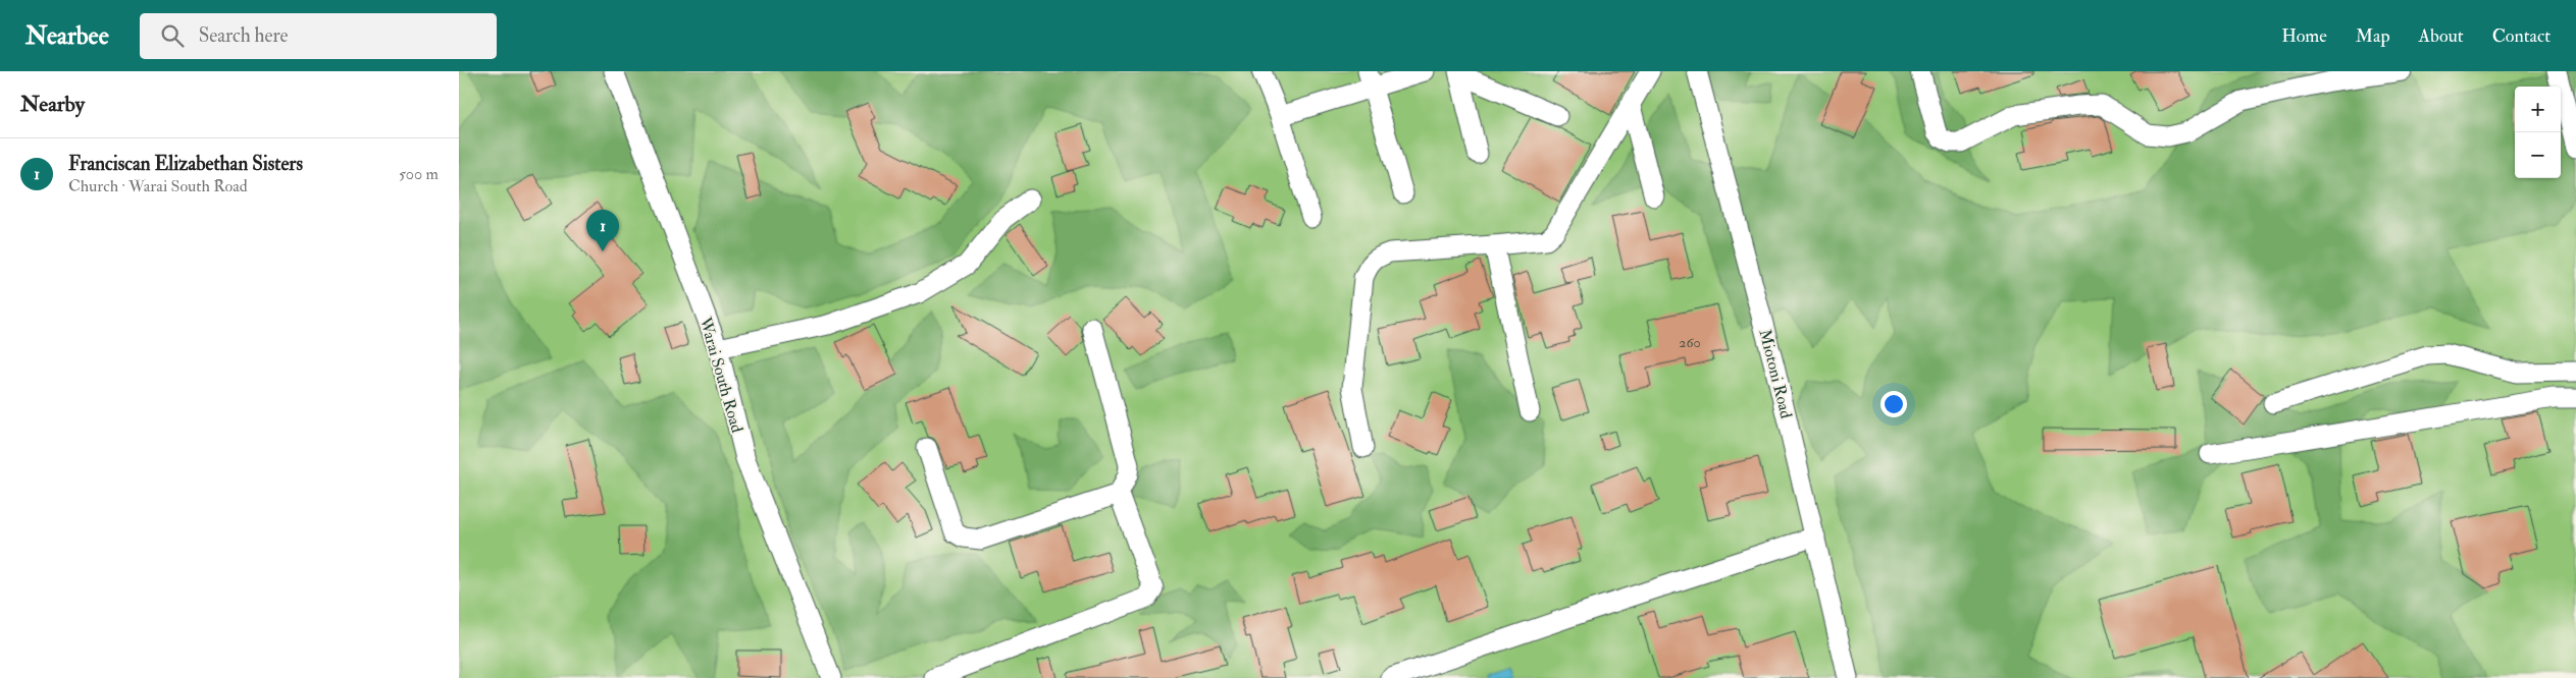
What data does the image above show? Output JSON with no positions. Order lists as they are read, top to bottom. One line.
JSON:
{"streets":{"street":["Miotoni Road","Warai South Road"]},"house_numbers":["260"],"page":{"header":"Nearbee","search":"Search here","nav":["Home","Map","About","Contact"],"heading":"Nearby","map_buttons":["+","−"],"list":[{"mark":"1","name":"Franciscan Elizabethan Sisters","note":"Church · Warai South Road","value":"500 m"}],"pins":"1"}}
